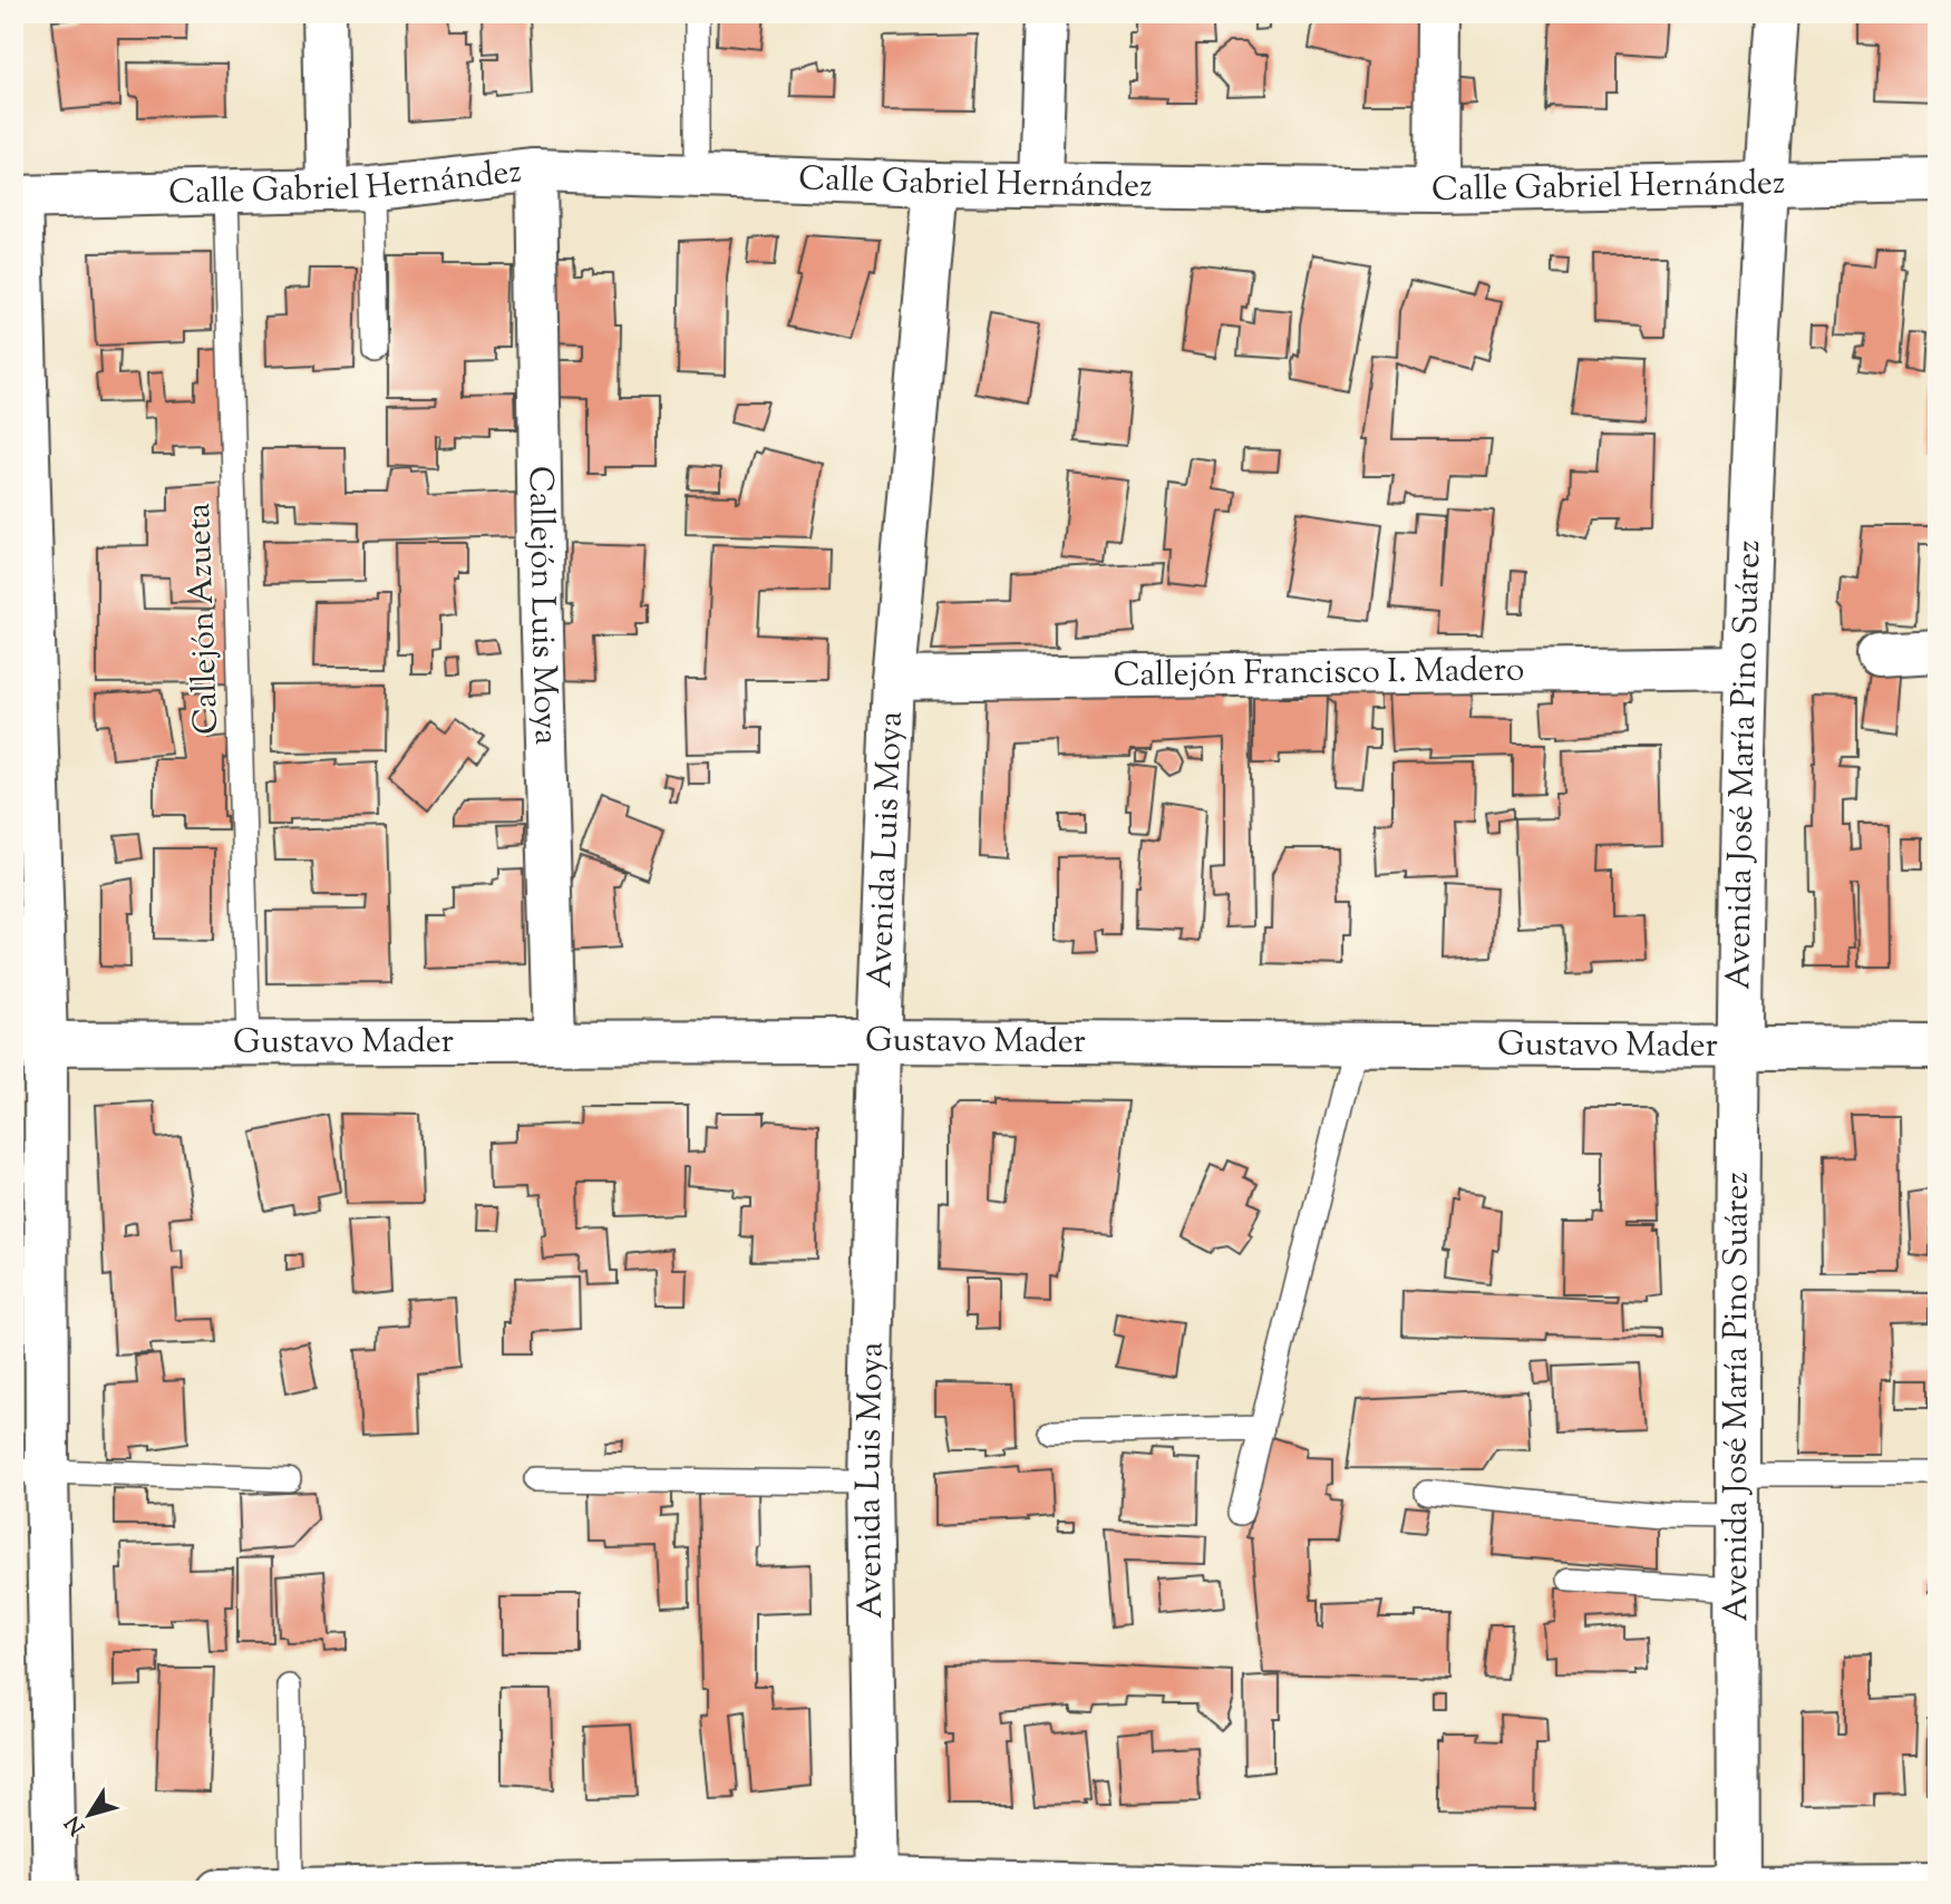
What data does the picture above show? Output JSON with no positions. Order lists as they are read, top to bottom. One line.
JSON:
{"streets":{"street":["Calle Gabriel Hernández","Callejón Luis Moya","Callejón Francisco I. Madero","Avenida José María Pino Suárez","Avenida Luis Moya","Gustavo Mader"],"lane":["Callejón Azueta"]},"crossings":[["Calle Gabriel Hernández","Callejón Luis Moya"],["Calle Gabriel Hernández","Callejón Azueta"],["Calle Gabriel Hernández","Avenida José María Pino Suárez"],["Calle Gabriel Hernández","Avenida Luis Moya"],["Callejón Luis Moya","Gustavo Mader"],["Callejón Azueta","Gustavo Mader"],["Callejón Francisco I. Madero","Avenida José María Pino Suárez"],["Callejón Francisco I. Madero","Avenida Luis Moya"],["Avenida José María Pino Suárez","Gustavo Mader"],["Avenida Luis Moya","Gustavo Mader"]],"north":"bottom left"}
